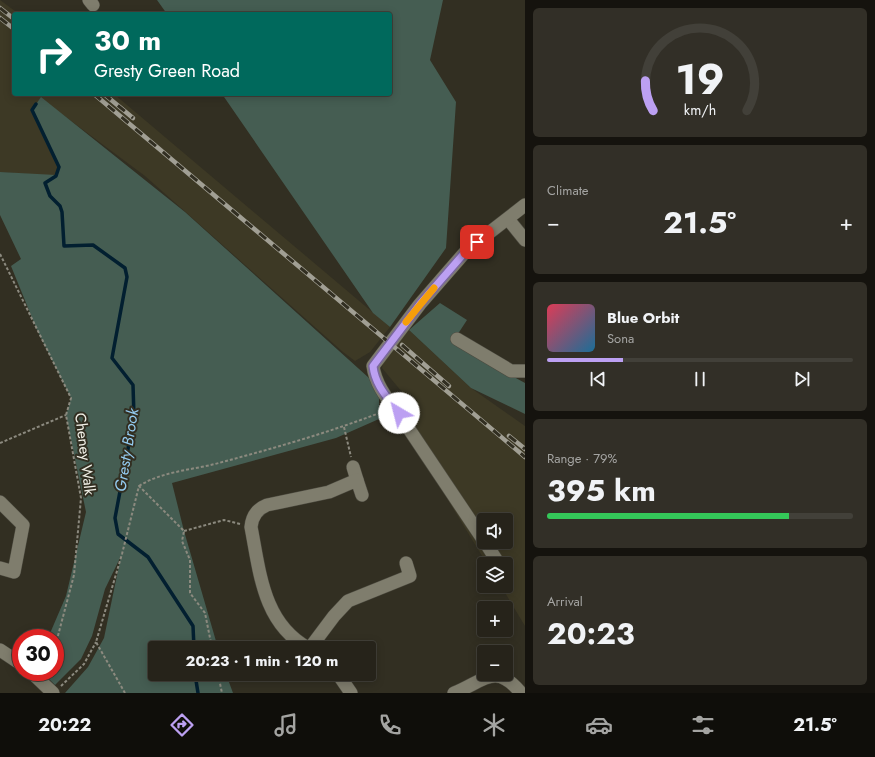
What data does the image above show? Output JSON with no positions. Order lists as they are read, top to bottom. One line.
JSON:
{"streets":{"path":["Cheney Walk"]},"water":["Gresty Brook"],"page":{"turn":["30 m","Gresty Green Road"],"tile":["Climate",["Range · 79%","395 km"],["Arrival","20:23"]],"heat":["−","21.5°","+"],"song":["Blue Orbit","Sona"],"map_buttons":["+","−"],"limit":"30","trip":"20:23 · 1 min · 120 m","tabs":["20:22","21.5°"],"gauge":["19","km/h"]}}
